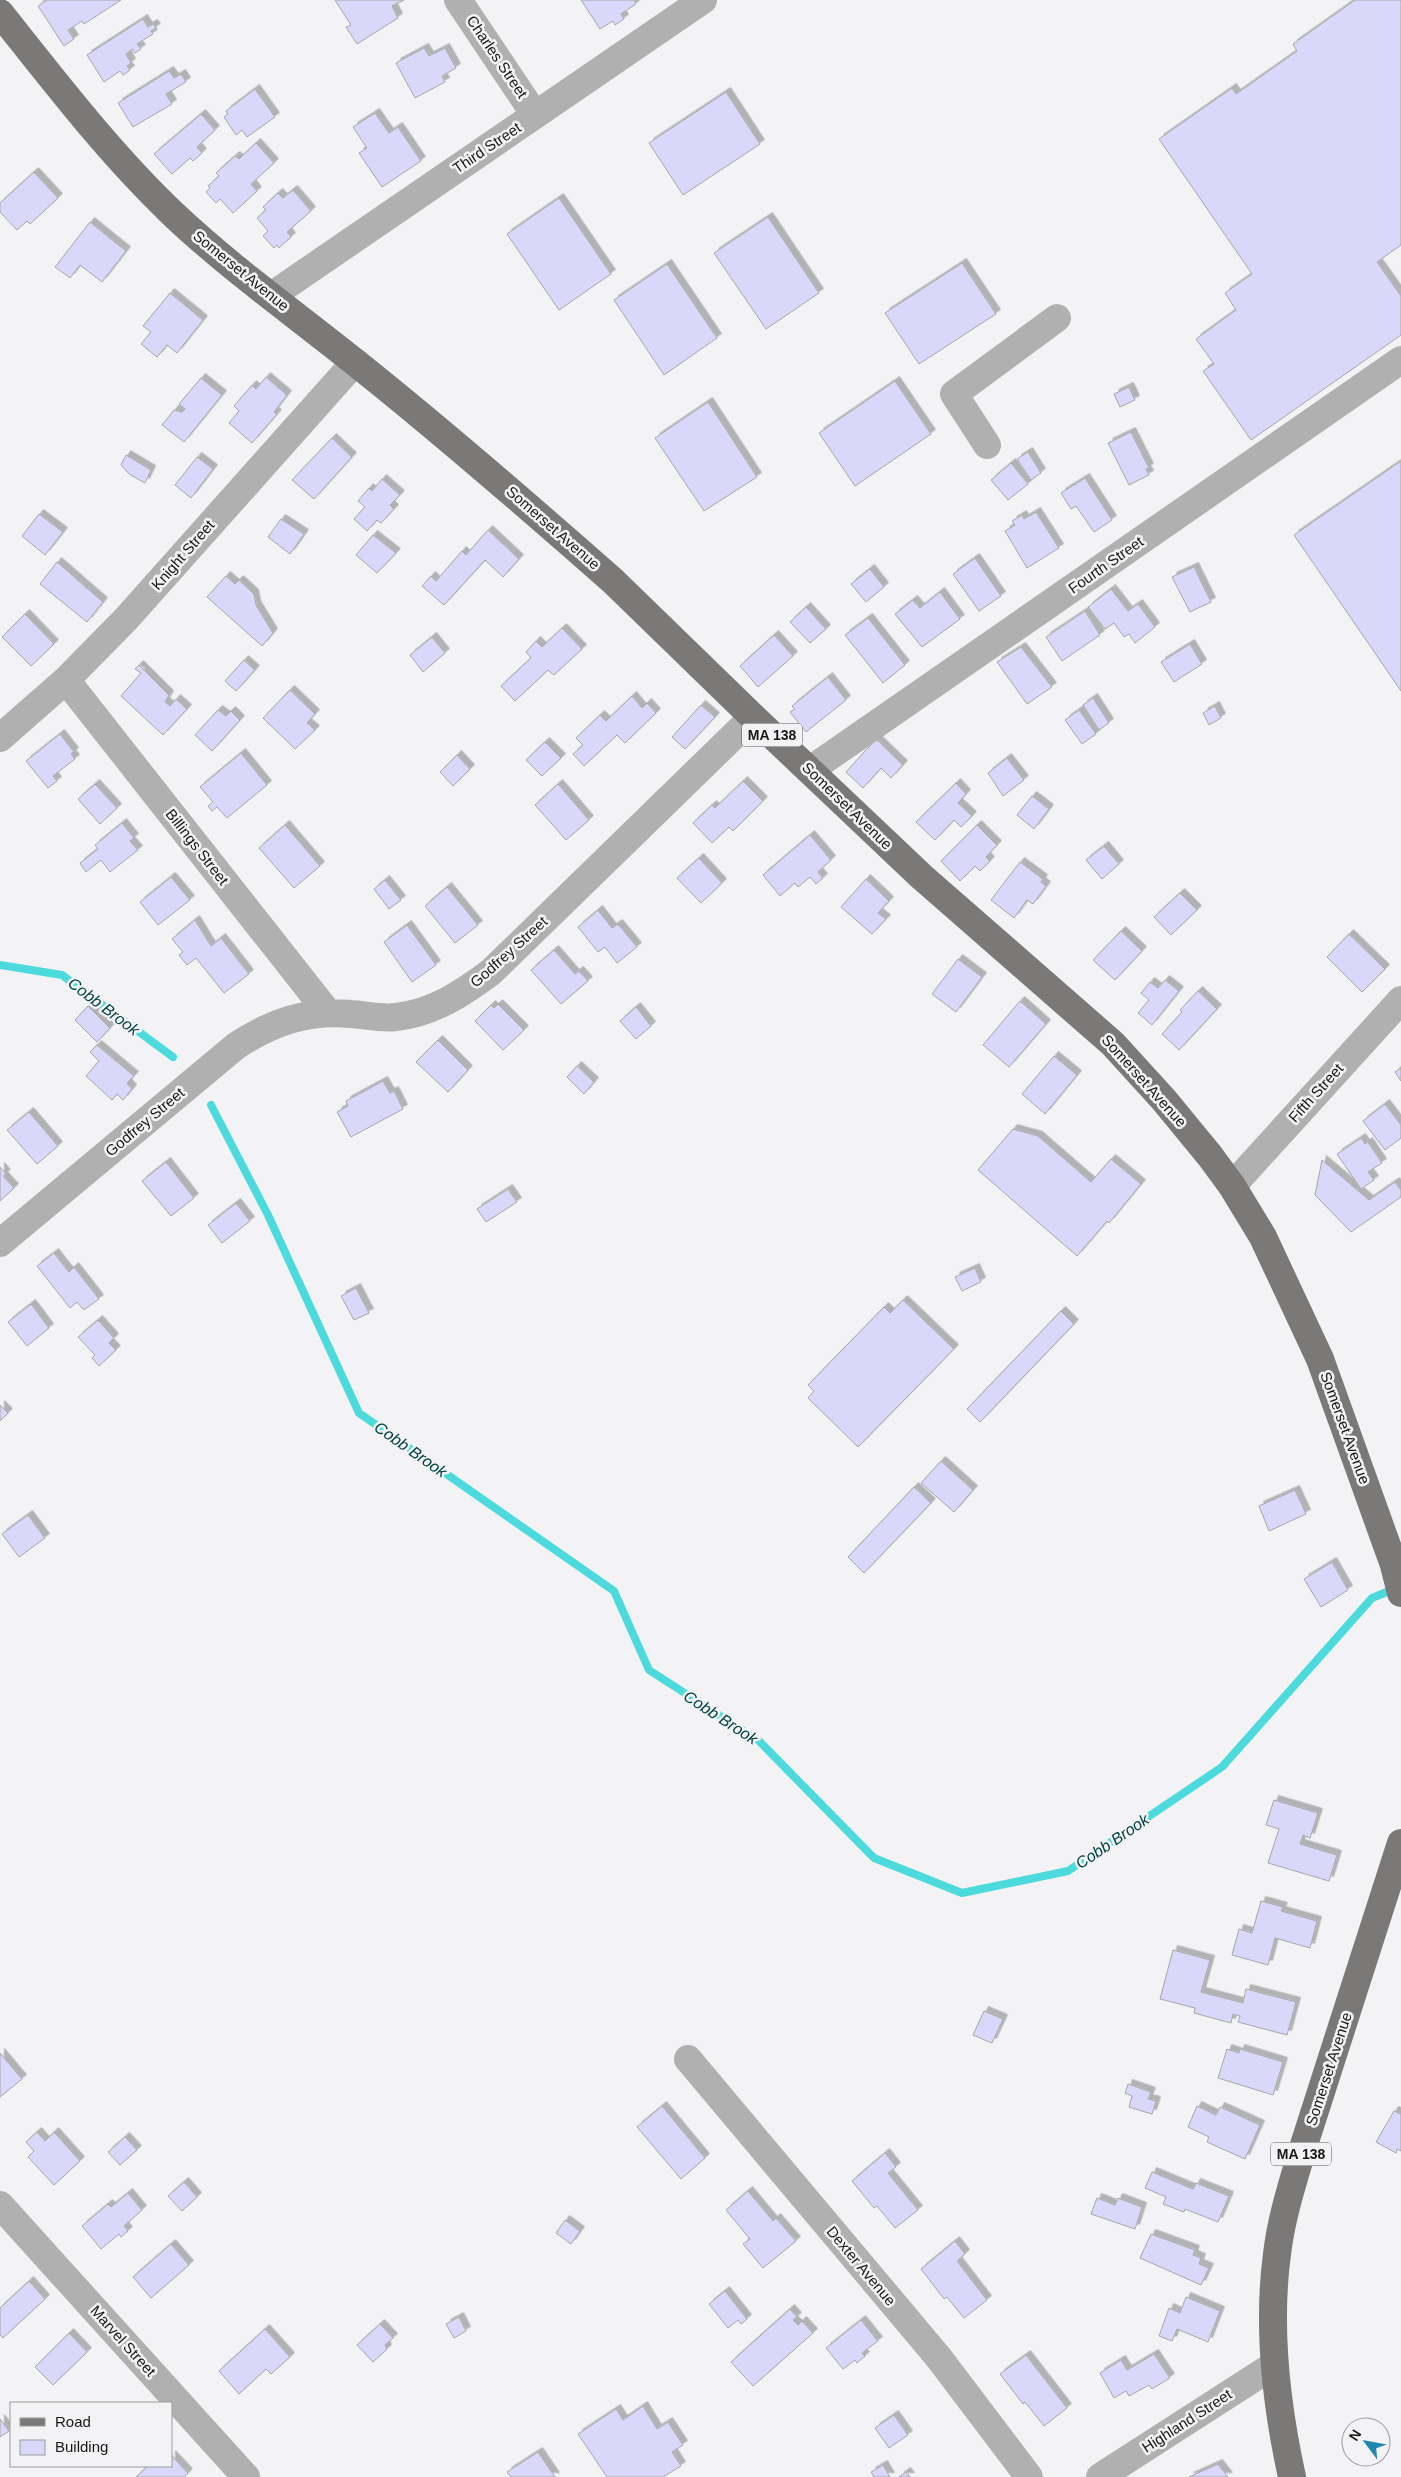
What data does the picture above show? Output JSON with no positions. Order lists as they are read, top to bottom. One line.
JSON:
{"streets":{"main road":["Somerset Avenue","MA 138"],"street":["Charles Street","Third Street","Knight Street","Fourth Street","Billings Street","Godfrey Street","Fifth Street","Dexter Avenue","Marvel Street","Highland Street"]},"crossings":[["Charles Street","Third Street"],["Third Street","Somerset Avenue"],["Somerset Avenue","Knight Street"],["Somerset Avenue","Fourth Street"],["Somerset Avenue","Godfrey Street"],["Somerset Avenue","Fifth Street"],["Somerset Avenue","Highland Street"],["Knight Street","Billings Street"],["Billings Street","Godfrey Street"]],"water":["Cobb Brook"],"legend":["Road","Building"],"north":"top left"}
